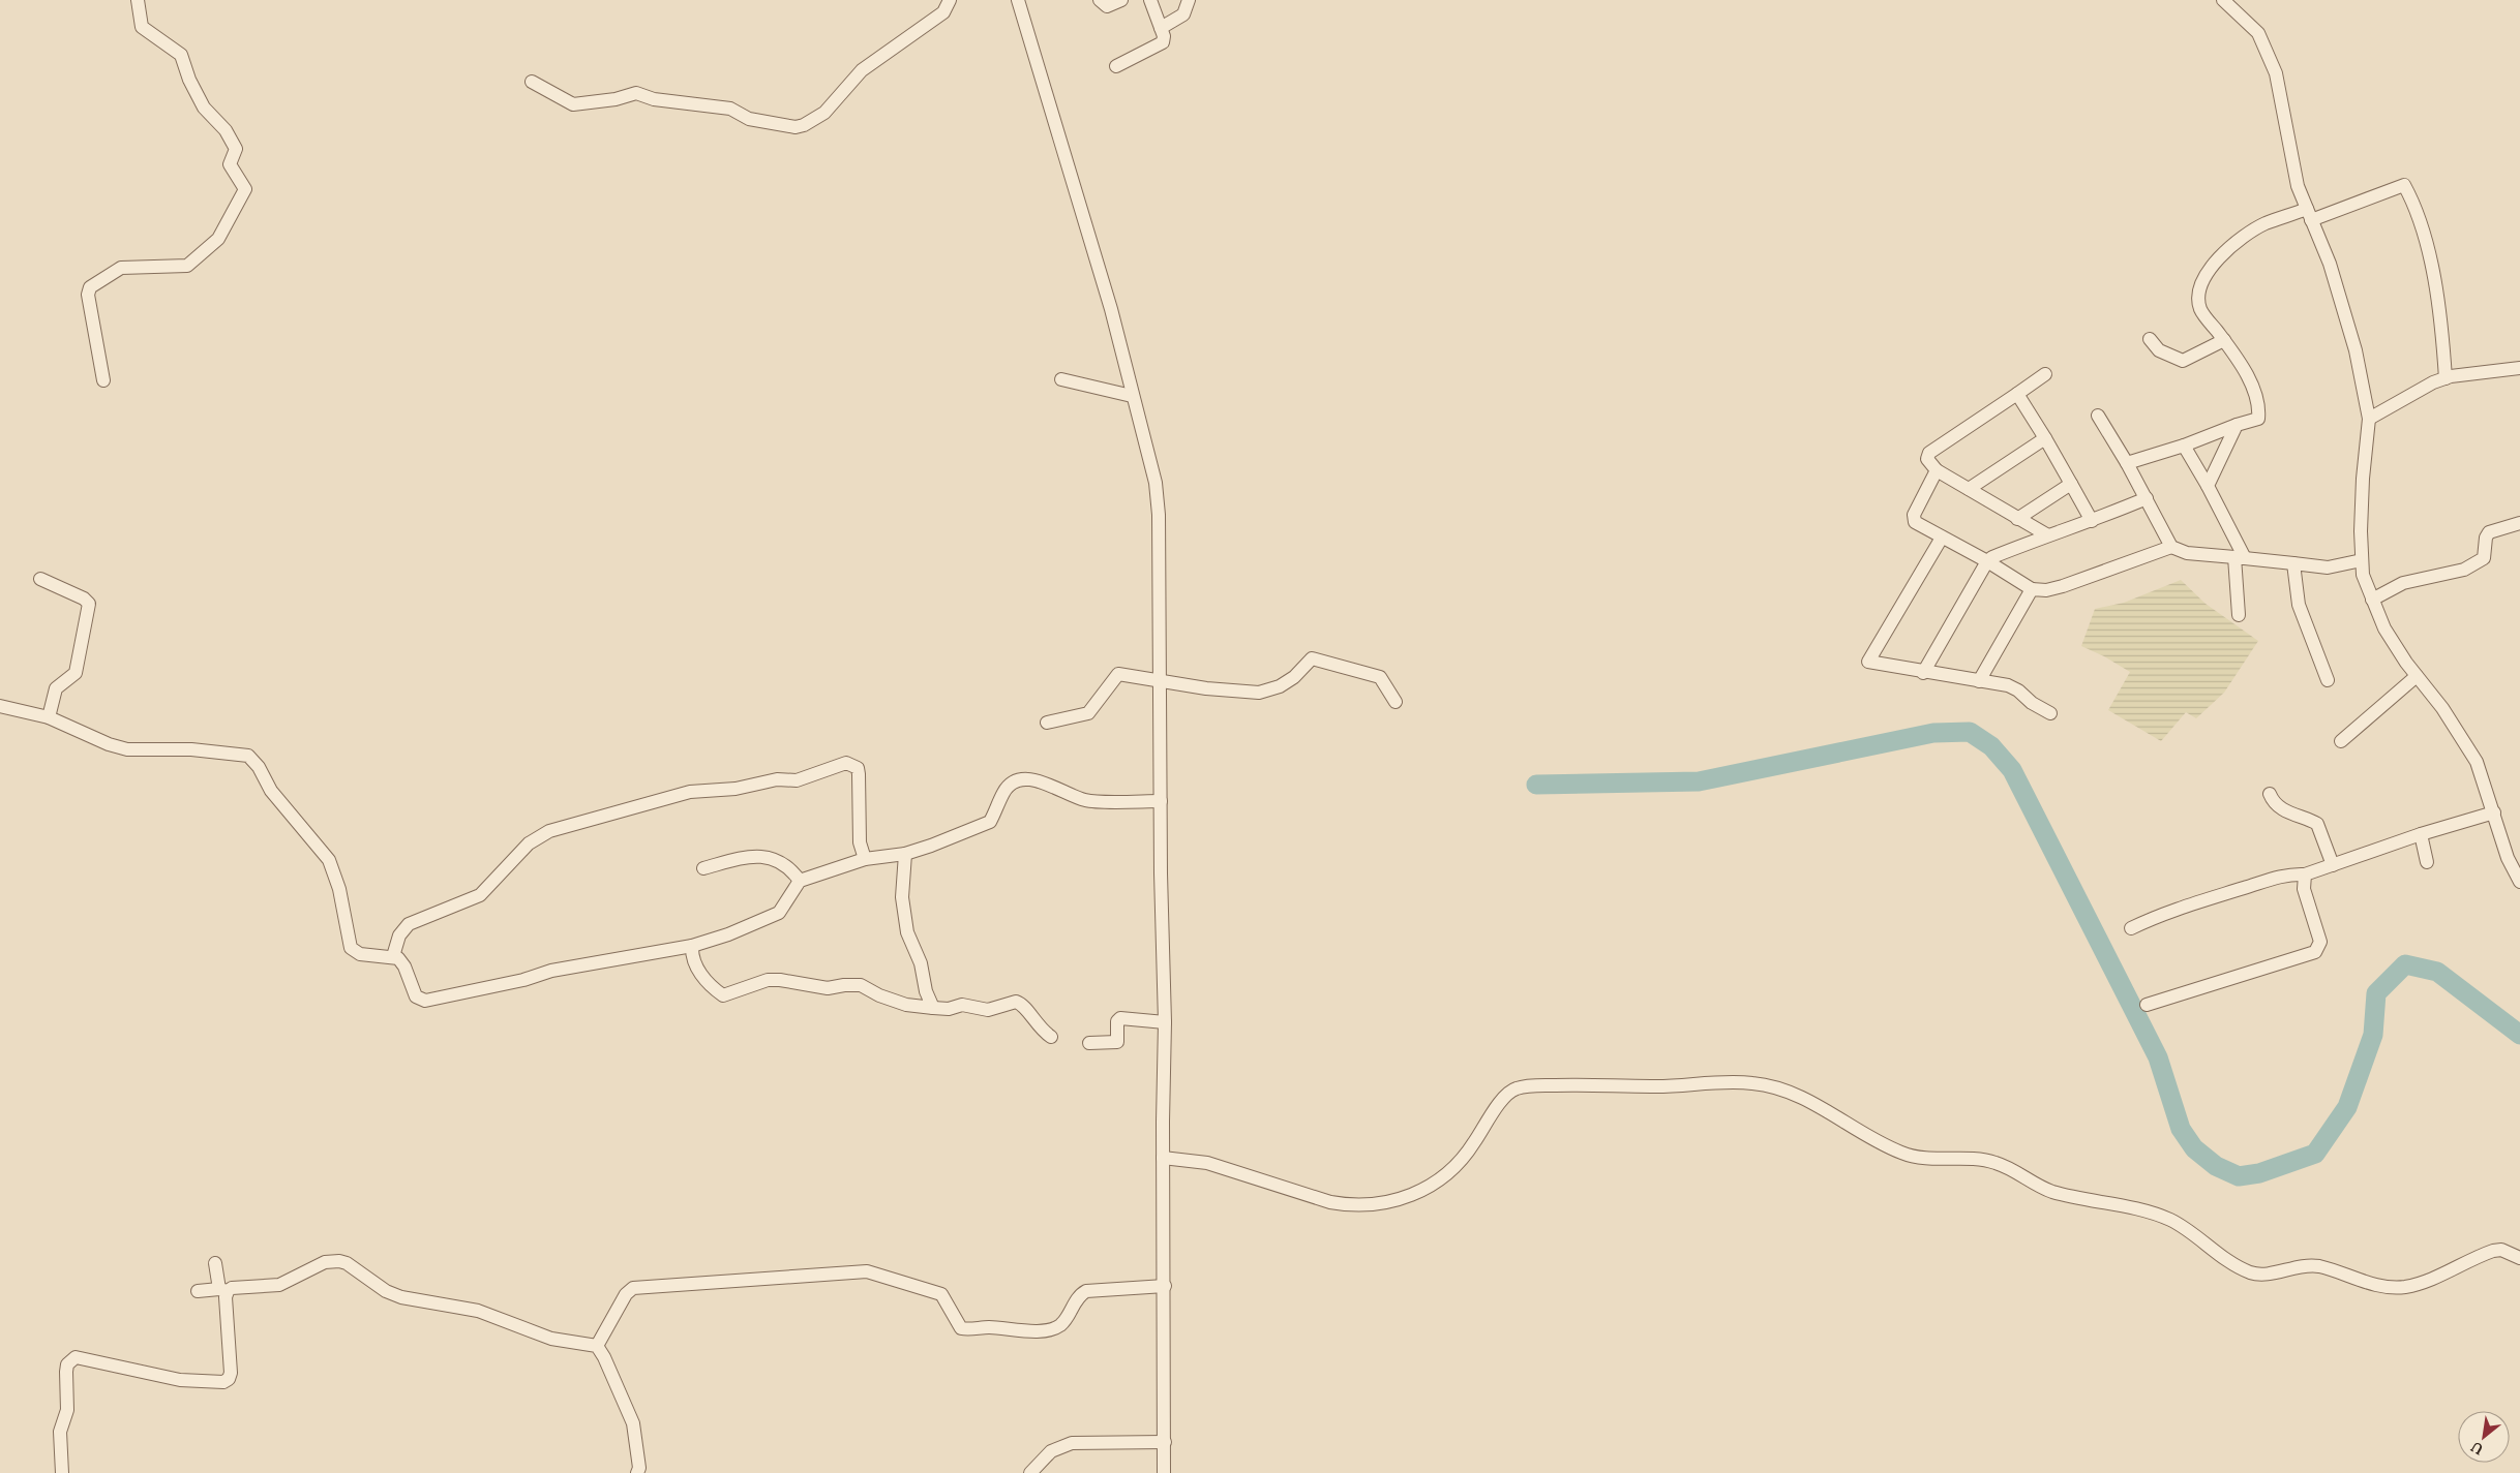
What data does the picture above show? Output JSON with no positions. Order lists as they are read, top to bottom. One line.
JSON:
{"north":"bottom left"}
